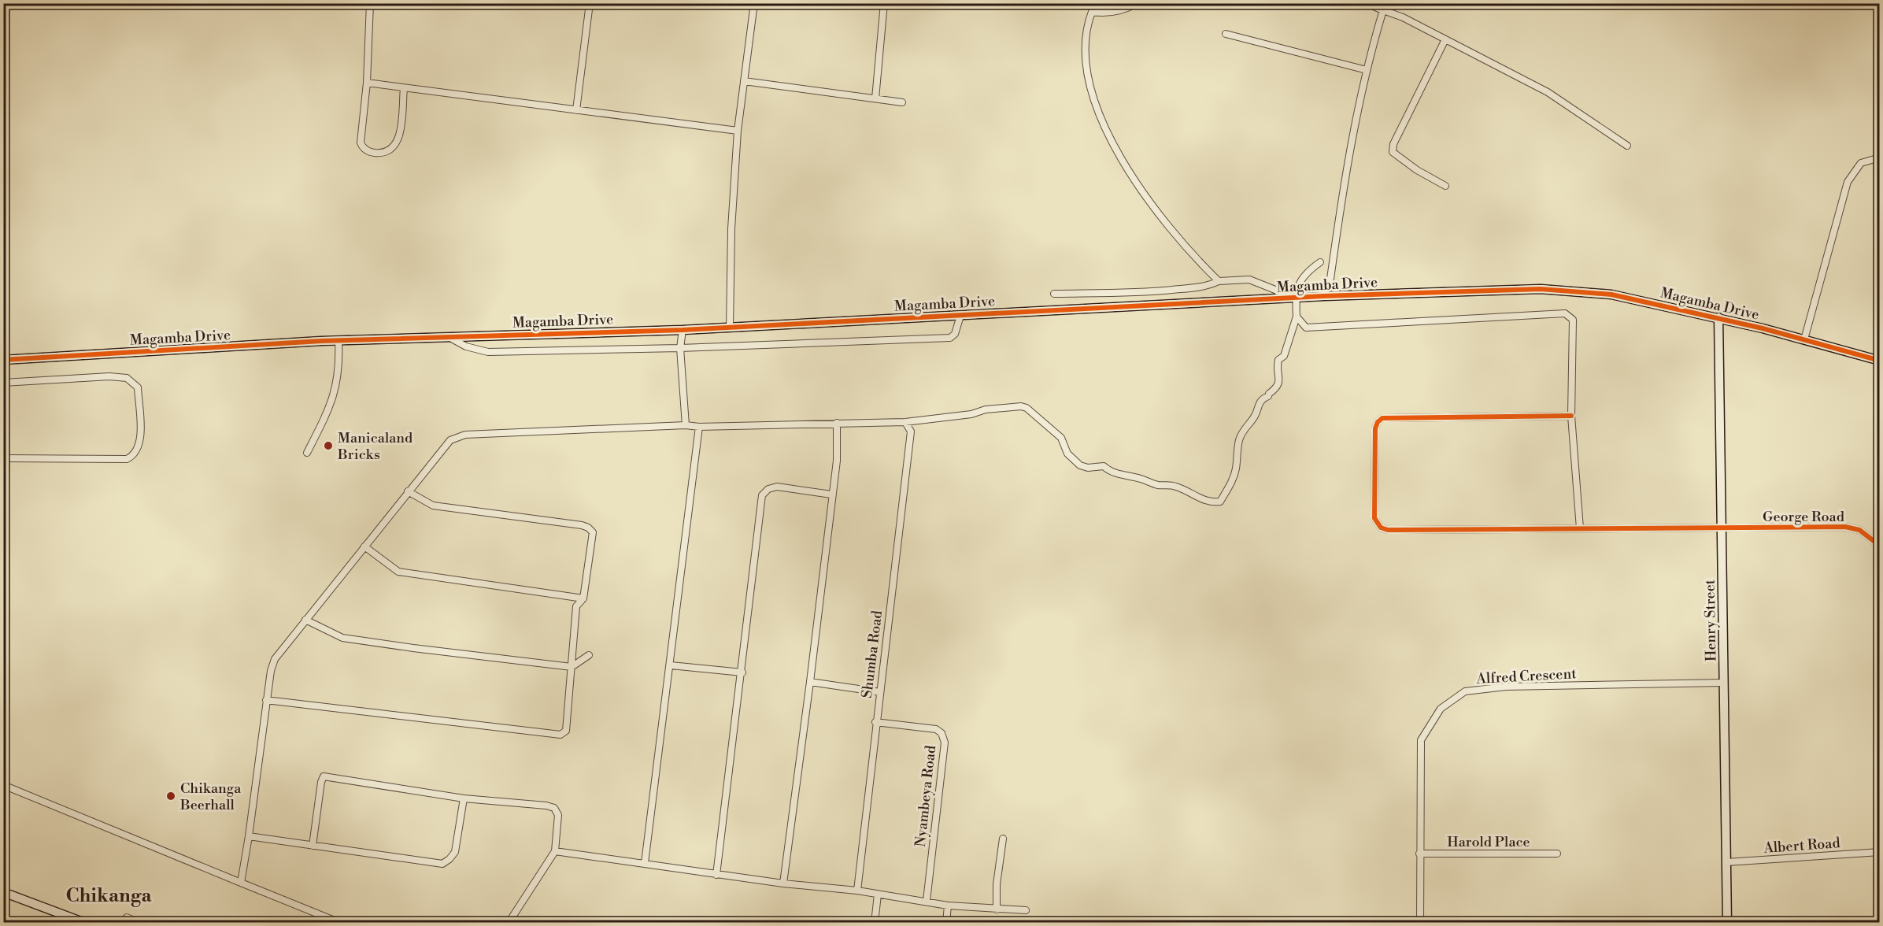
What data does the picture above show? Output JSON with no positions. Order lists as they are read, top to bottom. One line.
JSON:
{"streets":{"street":["Magamba Drive","George Road","Henry Street","Shumba Road","Alfred Crescent","Nyambeya Road","Harold Place","Albert Road"]},"crossings":[["Magamba Drive","Henry Street"],["George Road","Henry Street"],["Henry Street","Alfred Crescent"],["Henry Street","Albert Road"],["Shumba Road","Nyambeya Road"],["Alfred Crescent","Harold Place"]],"districts":["Chikanga"],"places":["Manicaland Bricks","Chikanga Beerhall"]}
